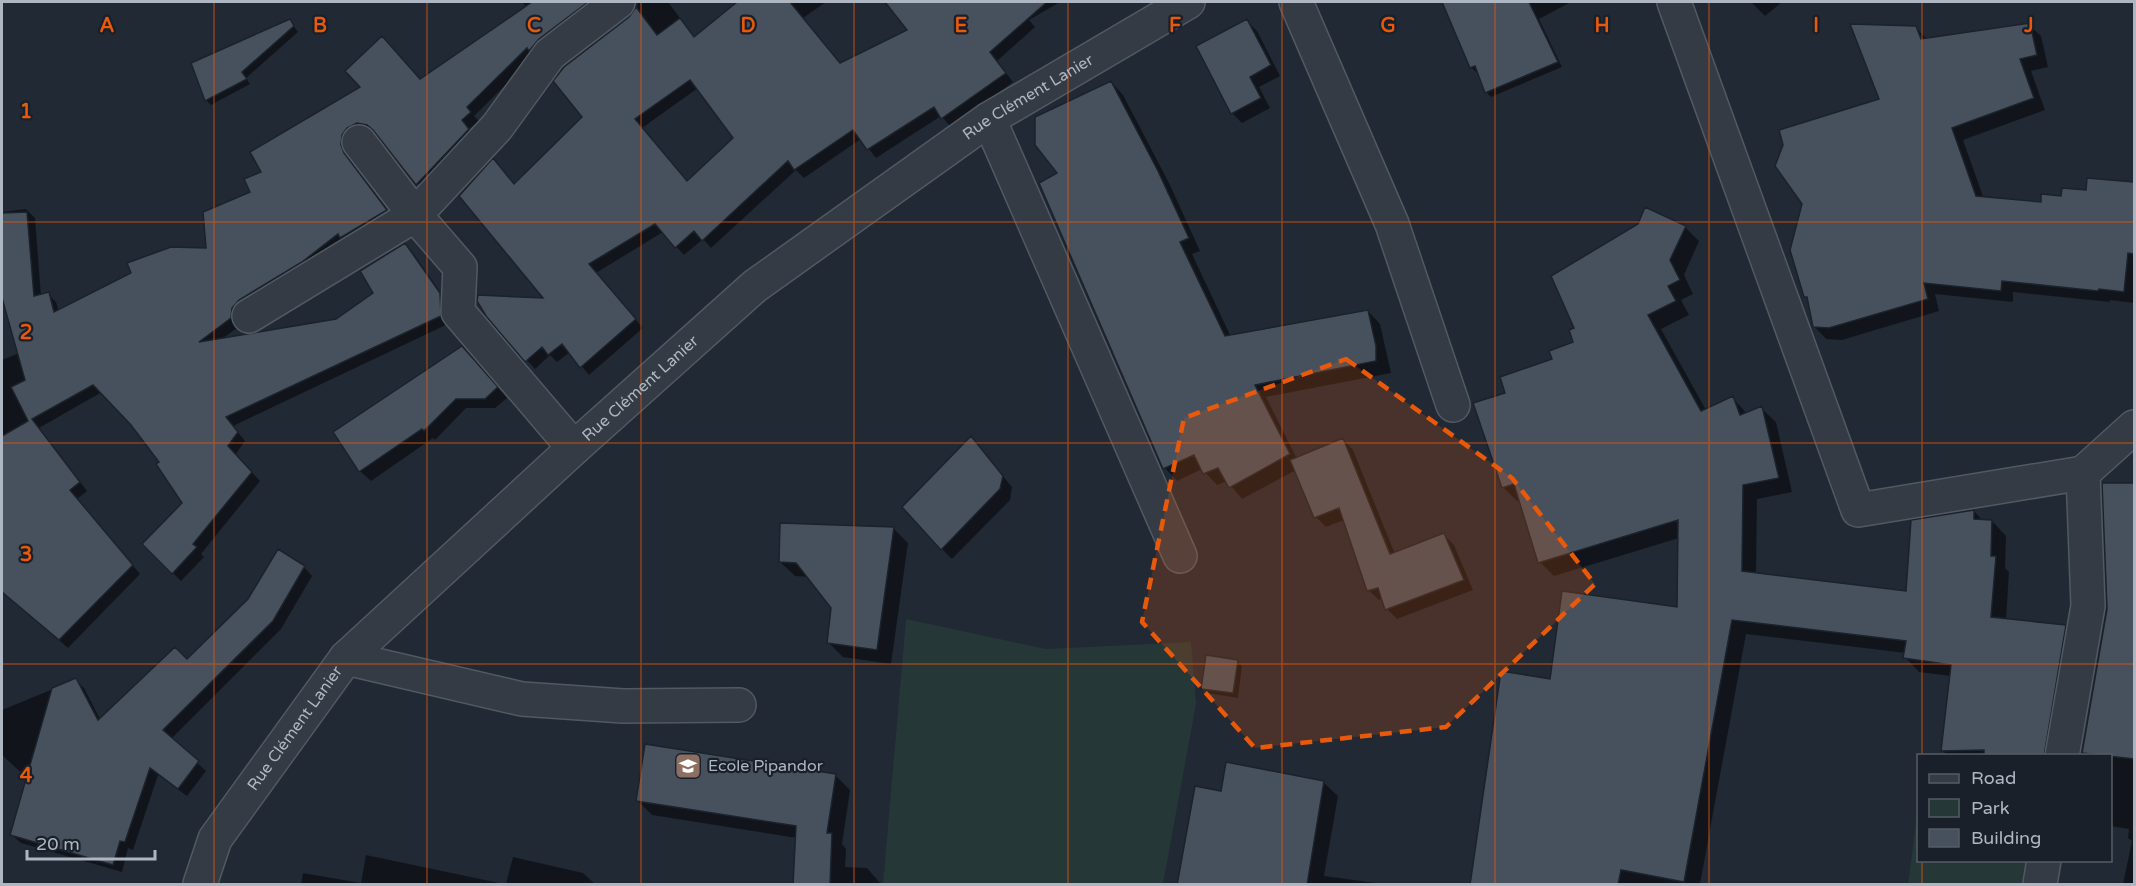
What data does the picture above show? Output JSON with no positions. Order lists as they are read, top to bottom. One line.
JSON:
{"streets":{"street":["Rue Clément Lanier"]},"places":{"school or university":["Ecole Pipandor"]},"legend":["Road","Park","Building"],"scale_bar":"20 m","grid":{"columns":["A","B","C","D","E","F","G","H","I","J"],"rows":["1","2","3","4"]}}
